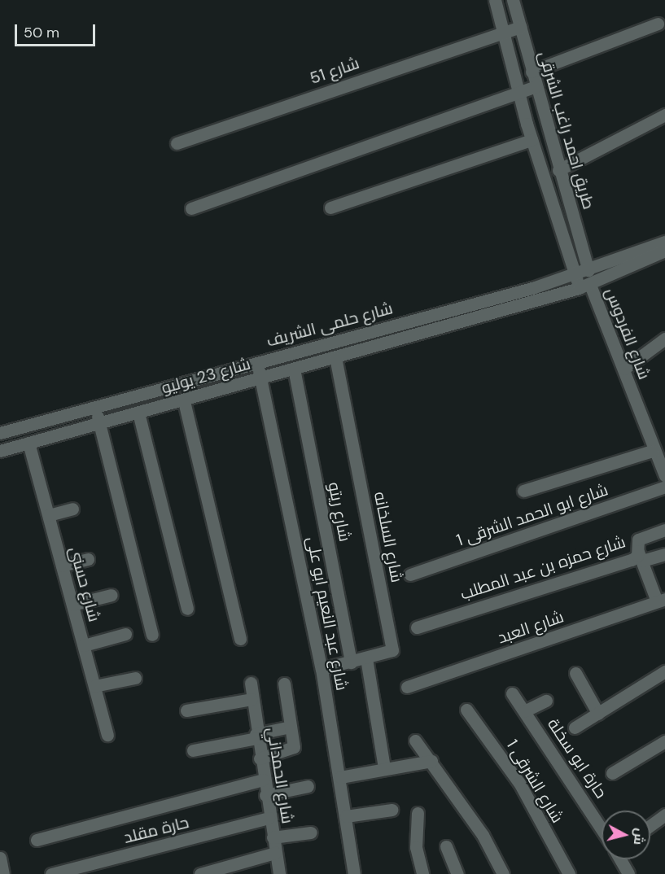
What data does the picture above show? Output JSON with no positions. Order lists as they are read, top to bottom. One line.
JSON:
{"streets":{"street":["شارع 51","طريق احمد راغب الشرقى","شارع حلمى الشريف","شارع الفردوس","شارع 23 يوليو","شارع ريتو","شارع ابو الحمد الشرقى 1","شارع السلخانه","شارع حمزه بن عبد المطلب","شارع حسنى","شارع عبد النعيم ابو على","شارع العبد","حارة ابو سخلة","شارع الحمداني","شارع الشرقى 1","حارة مقلد"]},"crossings":[["شارع 51","طريق احمد راغب الشرقى"],["شارع 51","شارع الفردوس"],["طريق احمد راغب الشرقى","شارع حلمى الشريف"],["شارع حلمى الشريف","شارع الفردوس"],["شارع حلمى الشريف","شارع عبد النعيم ابو على"],["شارع الفردوس","شارع 23 يوليو"],["شارع 23 يوليو","شارع ريتو"],["شارع 23 يوليو","شارع السلخانه"],["شارع 23 يوليو","شارع حسنى"],["شارع 23 يوليو","شارع عبد النعيم ابو على"],["شارع ريتو","شارع السلخانه"],["شارع السلخانه","شارع عبد النعيم ابو على"],["شارع الحمداني","حارة مقلد"]],"scale_bar":"50 m","north":"right"}
